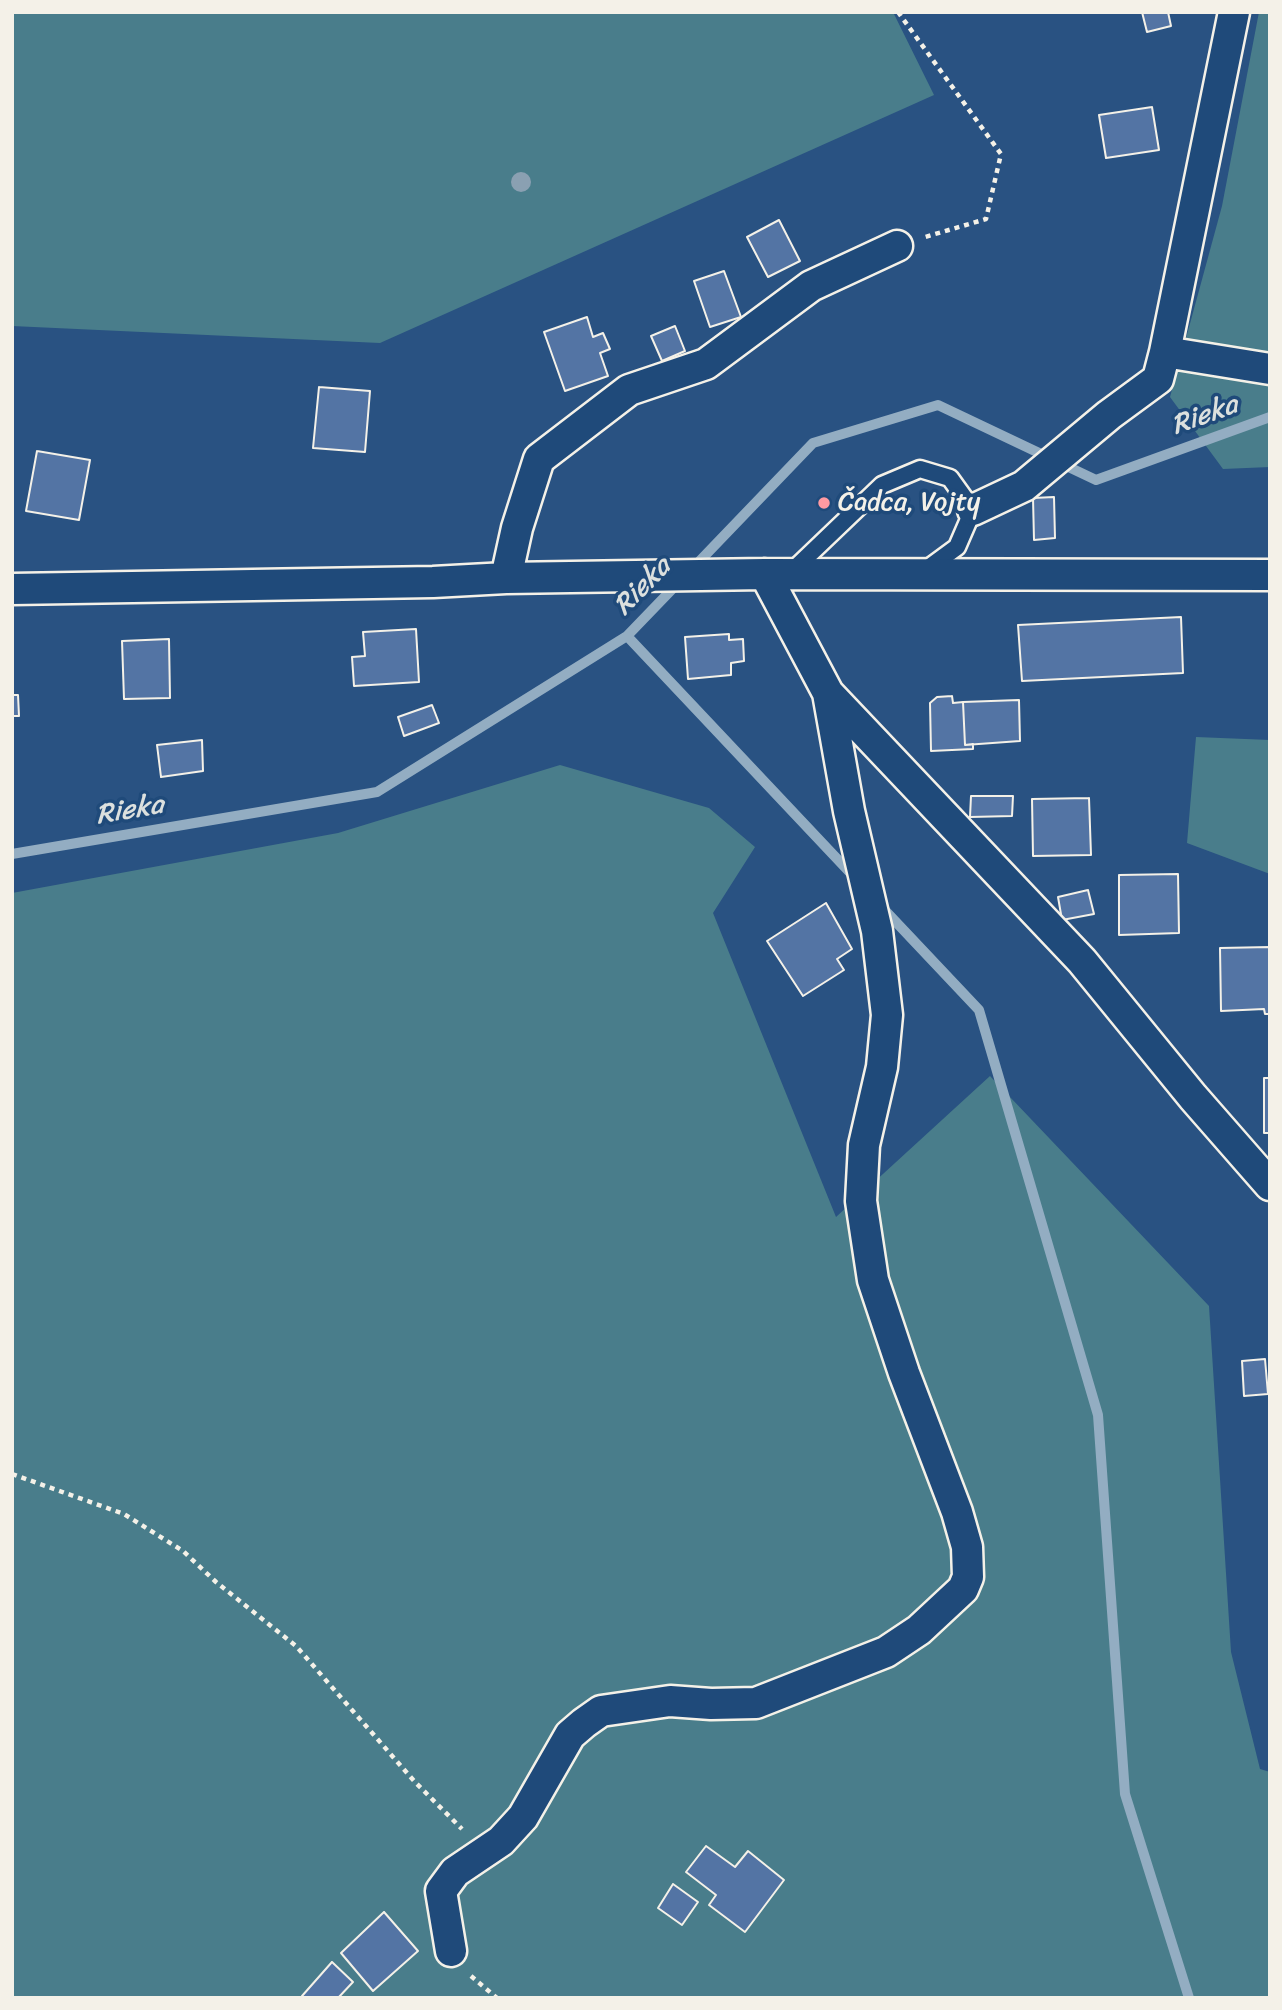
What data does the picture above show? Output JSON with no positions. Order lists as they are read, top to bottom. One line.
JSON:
{"water":["Rieka"],"places":["Čadca, Vojty"]}
